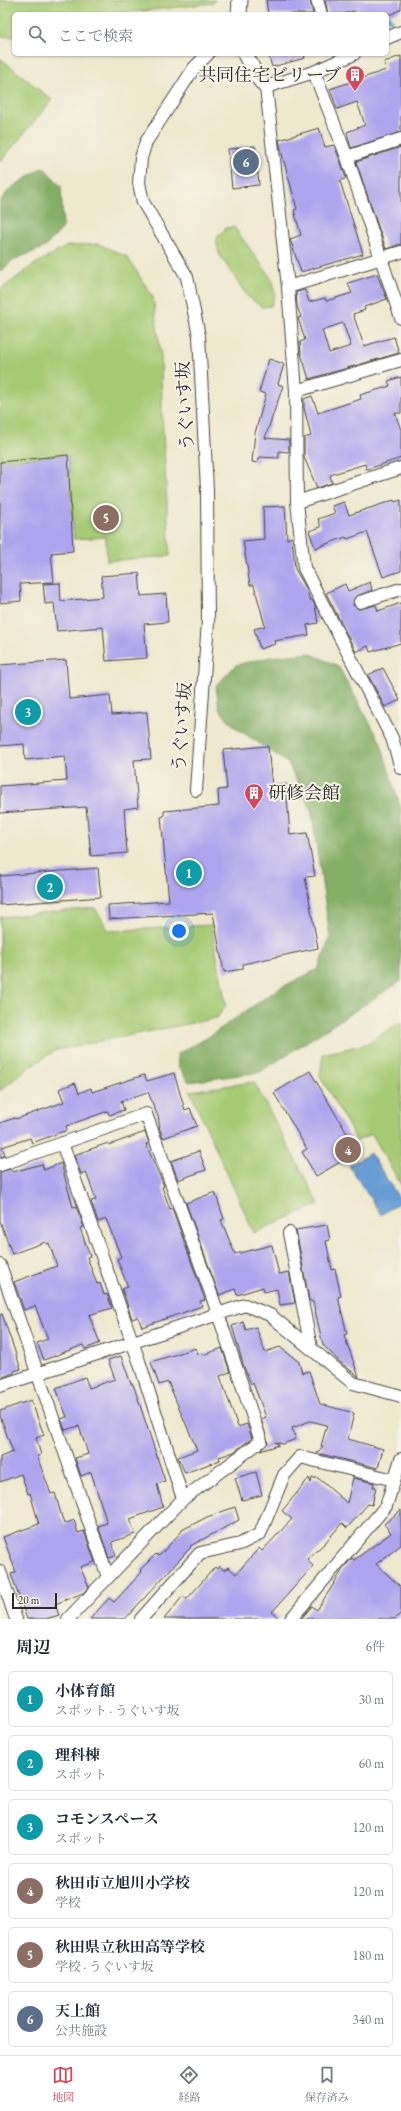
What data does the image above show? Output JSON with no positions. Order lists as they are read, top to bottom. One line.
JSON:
{"streets":{"street":["うぐいす坂"]},"places":{"building":["共同住宅ビリーブ","研修会館"]},"scale_bar":"20 m","page":{"search":"ここで検索","pins":["6","5","3","1","2","4"],"scale":"20 m","heading":["周辺","6件"],"list":[{"mark":"1","name":"小体育館","note":"スポット · うぐいす坂","value":"30 m"},{"mark":"2","name":"理科棟","note":"スポット","value":"60 m"},{"mark":"3","name":"コモンスペース","note":"スポット","value":"120 m"},{"mark":"4","name":"秋田市立旭川小学校","note":"学校","value":"120 m"},{"mark":"5","name":"秋田県立秋田高等学校","note":"学校 · うぐいす坂","value":"180 m"},{"mark":"6","name":"天上館","note":"公共施設","value":"340 m"}],"nav":["地図","経路","保存済み"]}}
